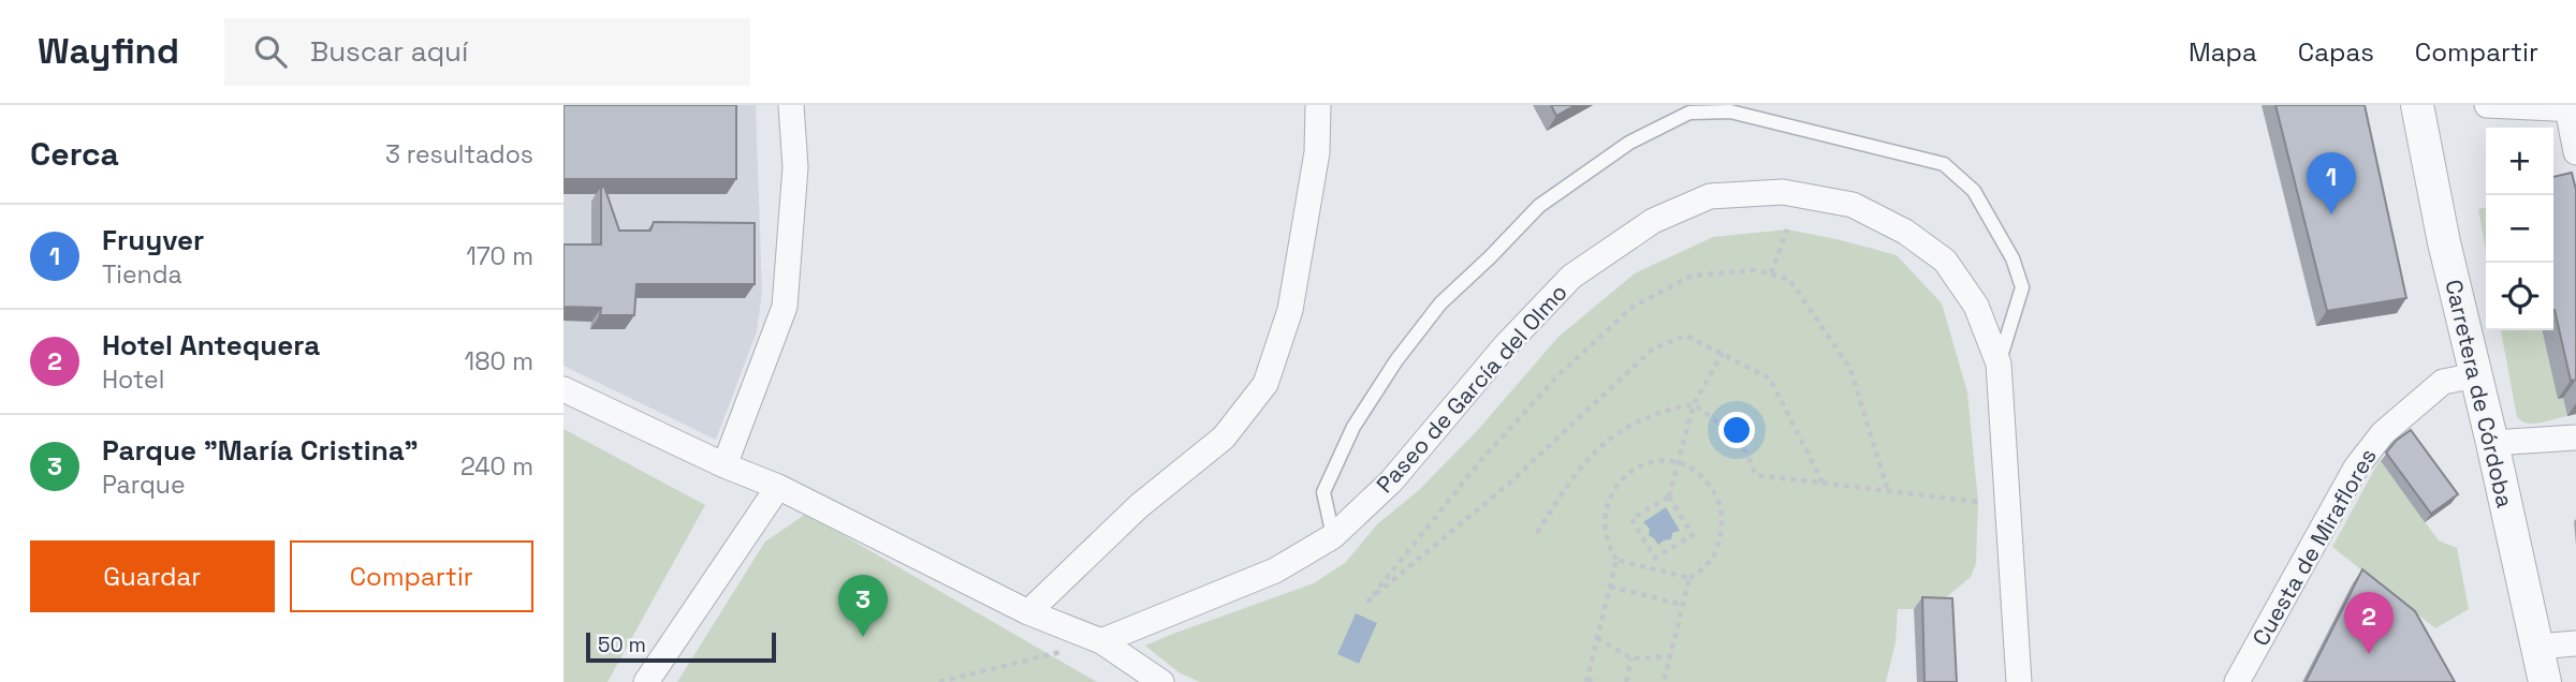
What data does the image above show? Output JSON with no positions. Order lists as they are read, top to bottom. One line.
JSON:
{"streets":{"street":["Paseo de García del Olmo","Carretera de Córdoba","Cuesta de Miraflores"]},"crossings":[["Carretera de Córdoba","Cuesta de Miraflores"]],"scale_bar":"50 m","page":{"header":"Wayfind","search":"Buscar aquí","nav":["Mapa","Capas","Compartir"],"heading":["Cerca","3 resultados"],"map_buttons":["+","−"],"pins":["1","3","2"],"list":[{"mark":"1","name":"Fruyver","note":"Tienda","value":"170 m"},{"mark":"2","name":"Hotel Antequera","note":"Hotel","value":"180 m"},{"mark":"3","name":"Parque \"María Cristina\"","note":"Parque","value":"240 m"}],"buttons":["Guardar","Compartir"],"scale":"50 m"}}
